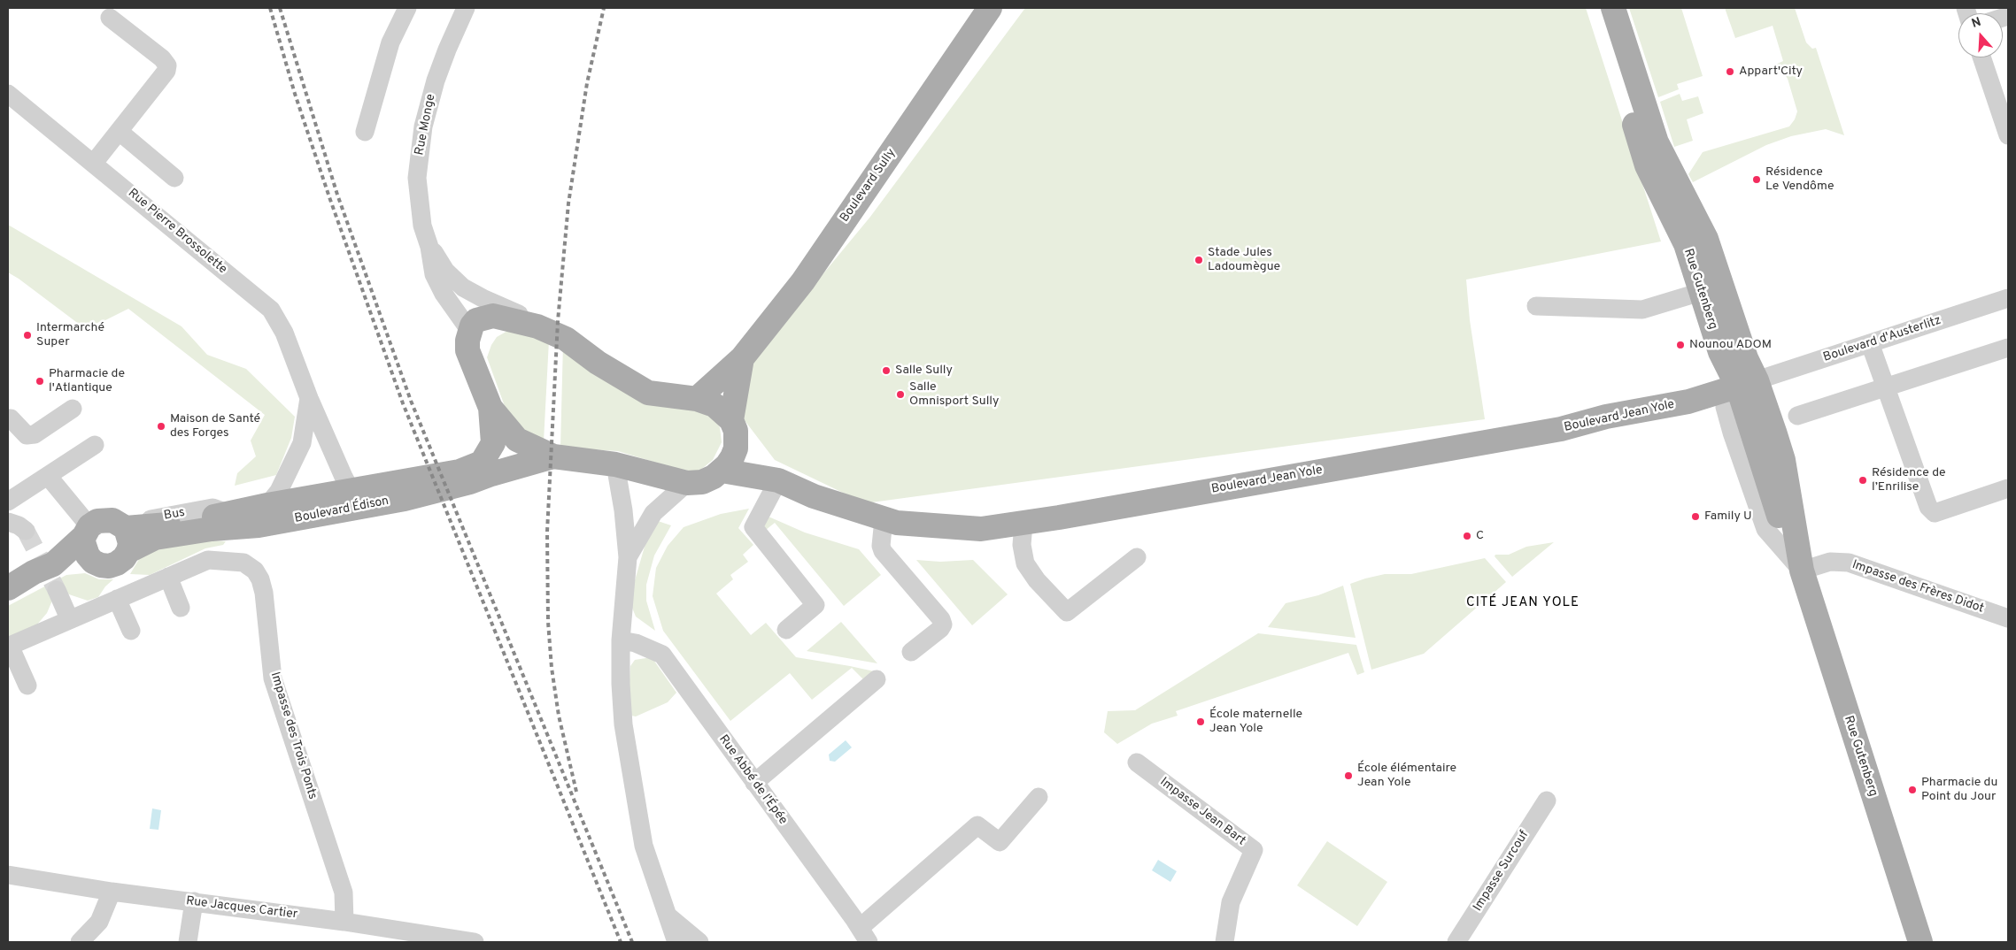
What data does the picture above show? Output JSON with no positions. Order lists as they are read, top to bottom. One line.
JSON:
{"streets":{"main road":["Boulevard Sully","Rue Gutenberg","Boulevard Jean Yole","Boulevard Édison"],"street":["Rue Monge","Rue Pierre Brossolette","Boulevard d'Austerlitz","Impasse des Frères Didot","Impasse des Trois Ponts","Rue Abbé de l'Épée","Impasse Jean Bart","Impasse Surcouf","Rue Jacques Cartier"]},"crossings":[["Rue Monge","Boulevard Jean Yole"],["Boulevard Sully","Boulevard Jean Yole"],["Rue Pierre Brossolette","Boulevard Édison"],["Rue Gutenberg","Boulevard d'Austerlitz"],["Rue Gutenberg","Boulevard Jean Yole"],["Rue Gutenberg","Impasse des Frères Didot"],["Boulevard d'Austerlitz","Boulevard Jean Yole"],["Impasse des Trois Ponts","Rue Jacques Cartier"]],"districts":["CITÉ JEAN YOLE"],"places":["Appart'City","Résidence Le Vendôme","Stade Jules Ladoumègue","Intermarché Super","Nounou ADOM","Salle Sully","Pharmacie de l'Atlantique","Salle Omnisport Sully","Maison de Santé des Forges","Résidence de l’Enrilise","Family U","C","École maternelle Jean Yole","École élémentaire Jean Yole","Pharmacie du Point du Jour"],"north":"top"}
